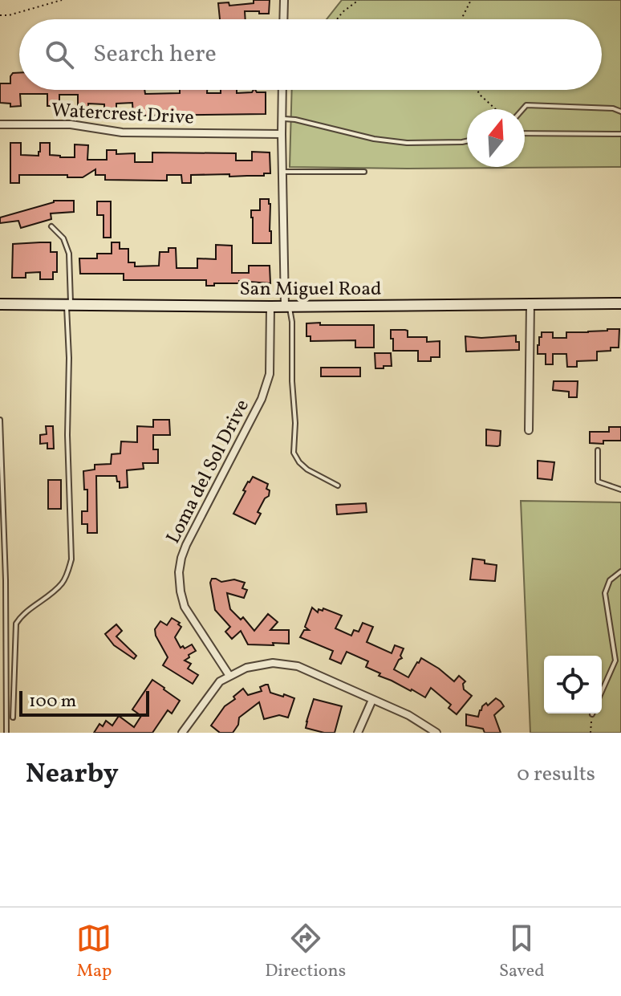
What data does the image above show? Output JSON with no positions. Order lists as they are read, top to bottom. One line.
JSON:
{"streets":{"street":["Watercrest Drive","San Miguel Road","Loma del Sol Drive"]},"crossings":[["San Miguel Road","Loma del Sol Drive"]],"scale_bar":"100 m","north":"top","page":{"search":"Search here","scale":"100 m","heading":["Nearby","0 results"],"nav":["Map","Directions","Saved"]}}
